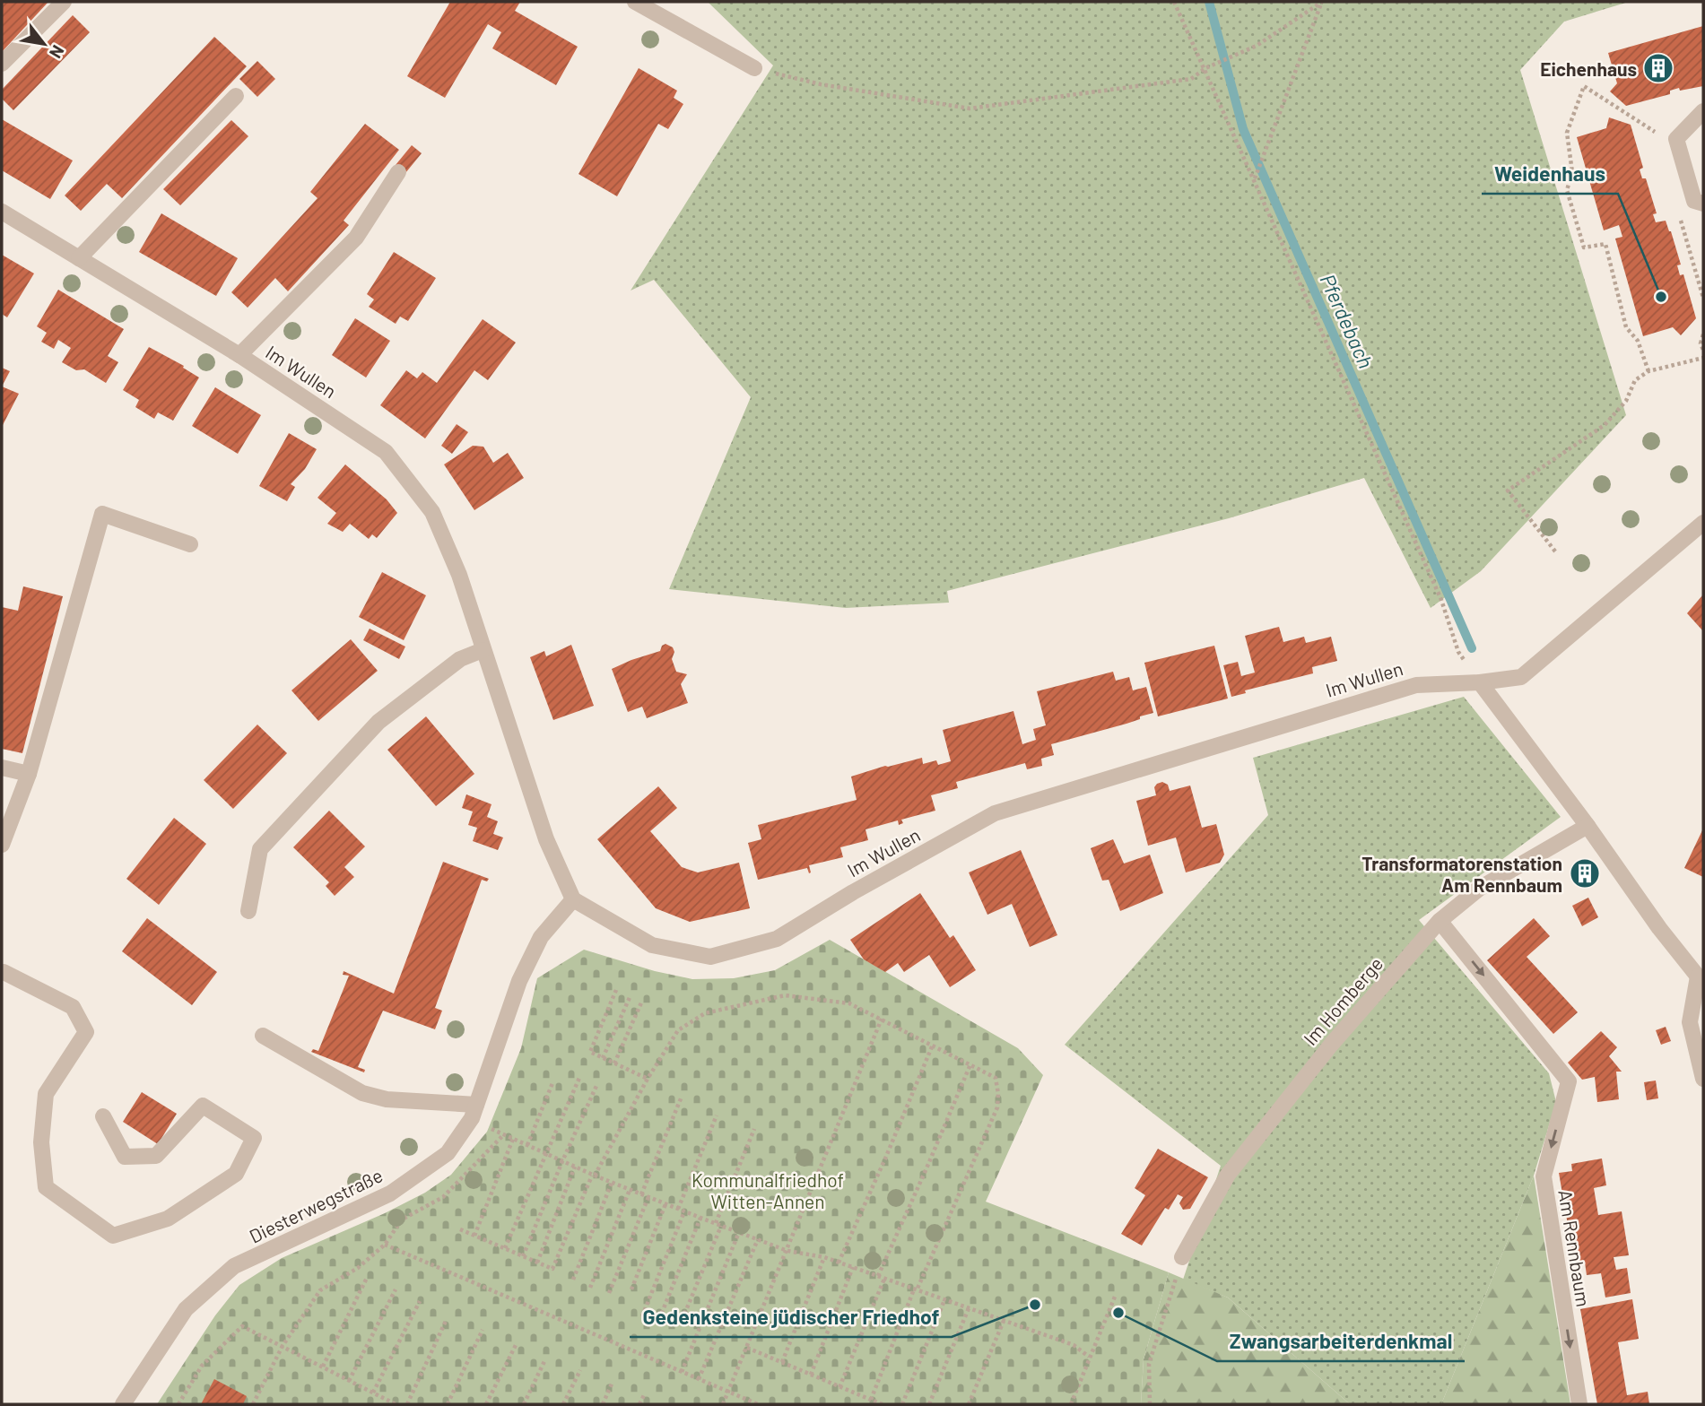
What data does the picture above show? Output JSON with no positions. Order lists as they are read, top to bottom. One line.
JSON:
{"streets":{"street":["Im Wullen","Im Homberge","Diesterwegstraße","Am Rennbaum"]},"crossings":[["Im Wullen","Diesterwegstraße"],["Im Homberge","Am Rennbaum"]],"one_way":["Am Rennbaum"],"water":["Pferdebach"],"parks":["Kommunalfriedhof Witten-Annen"],"places":{"building":["Eichenhaus","Transformatorenstation Am Rennbaum"],"other":["Weidenhaus","Gedenksteine jüdischer Friedhof","Zwangsarbeiterdenkmal"]},"north":"bottom right"}
